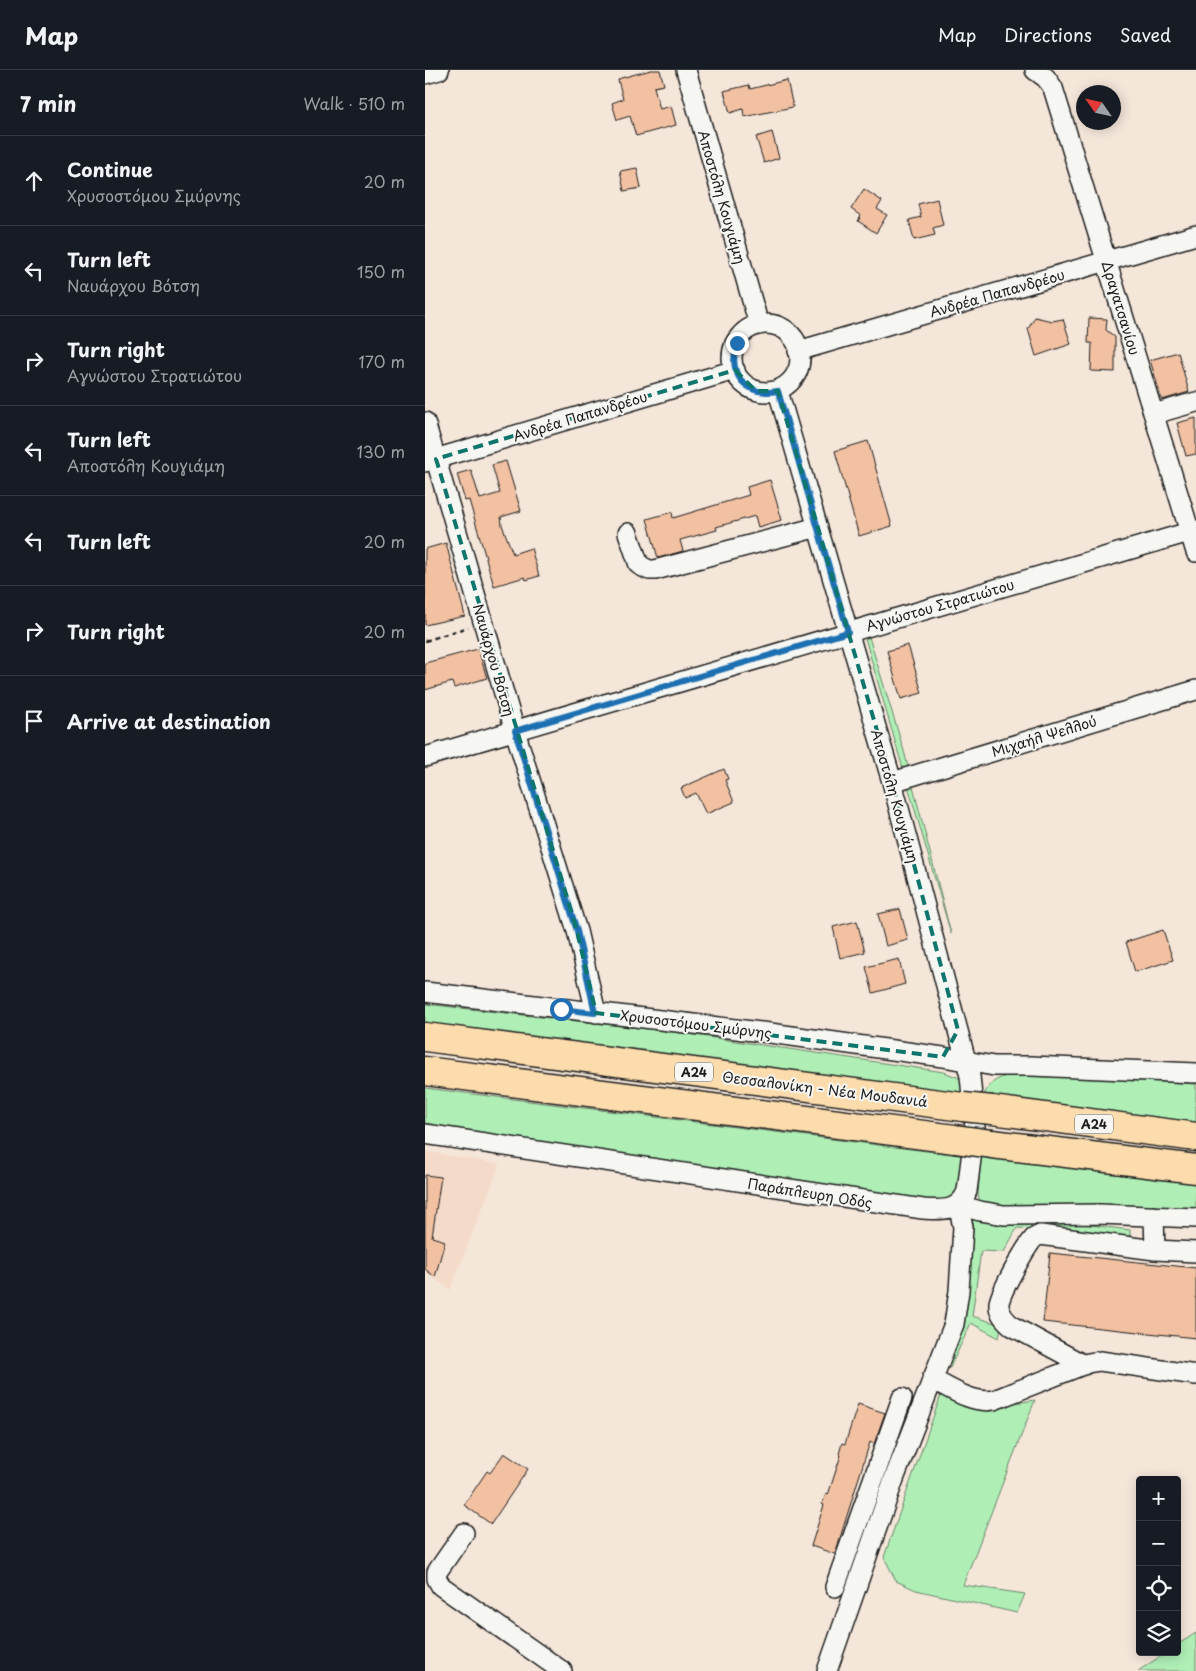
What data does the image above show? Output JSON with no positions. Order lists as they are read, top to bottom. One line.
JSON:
{"streets":{"highway":["Α24","Θεσσαλονίκη - Νέα Μουδανιά"],"street":["Αποστόλη Κουγιάμη","Ανδρέα Παπανδρέου","Δραγατσανίου","Αγνώστου Στρατιώτου","Ναυάρχου Βότση","Μιχαήλ Ψελλού","Χρυσοστόμου Σμύρνης","Παράπλευρη Οδός"]},"crossings":[["Αποστόλη Κουγιάμη","Ανδρέα Παπανδρέου"],["Αποστόλη Κουγιάμη","Αγνώστου Στρατιώτου"],["Αποστόλη Κουγιάμη","Μιχαήλ Ψελλού"],["Αποστόλη Κουγιάμη","Χρυσοστόμου Σμύρνης"],["Αποστόλη Κουγιάμη","Παράπλευρη Οδός"],["Ανδρέα Παπανδρέου","Δραγατσανίου"],["Ανδρέα Παπανδρέου","Ναυάρχου Βότση"],["Δραγατσανίου","Αγνώστου Στρατιώτου"],["Αγνώστου Στρατιώτου","Ναυάρχου Βότση"],["Ναυάρχου Βότση","Χρυσοστόμου Σμύρνης"]],"north":"top left","page":{"header":"Map","nav":["Map","Directions","Saved"],"heading":["7 min","Walk · 510 m"],"list":[["Continue","Χρυσοστόμου Σμύρνης","20 m"],["Turn left","Ναυάρχου Βότση","150 m"],["Turn right","Αγνώστου Στρατιώτου","170 m"],["Turn left","Αποστόλη Κουγιάμη","130 m"],["Turn left","20 m"],["Turn right","20 m"],"Arrive at destination"],"map_buttons":["+","−"]}}
